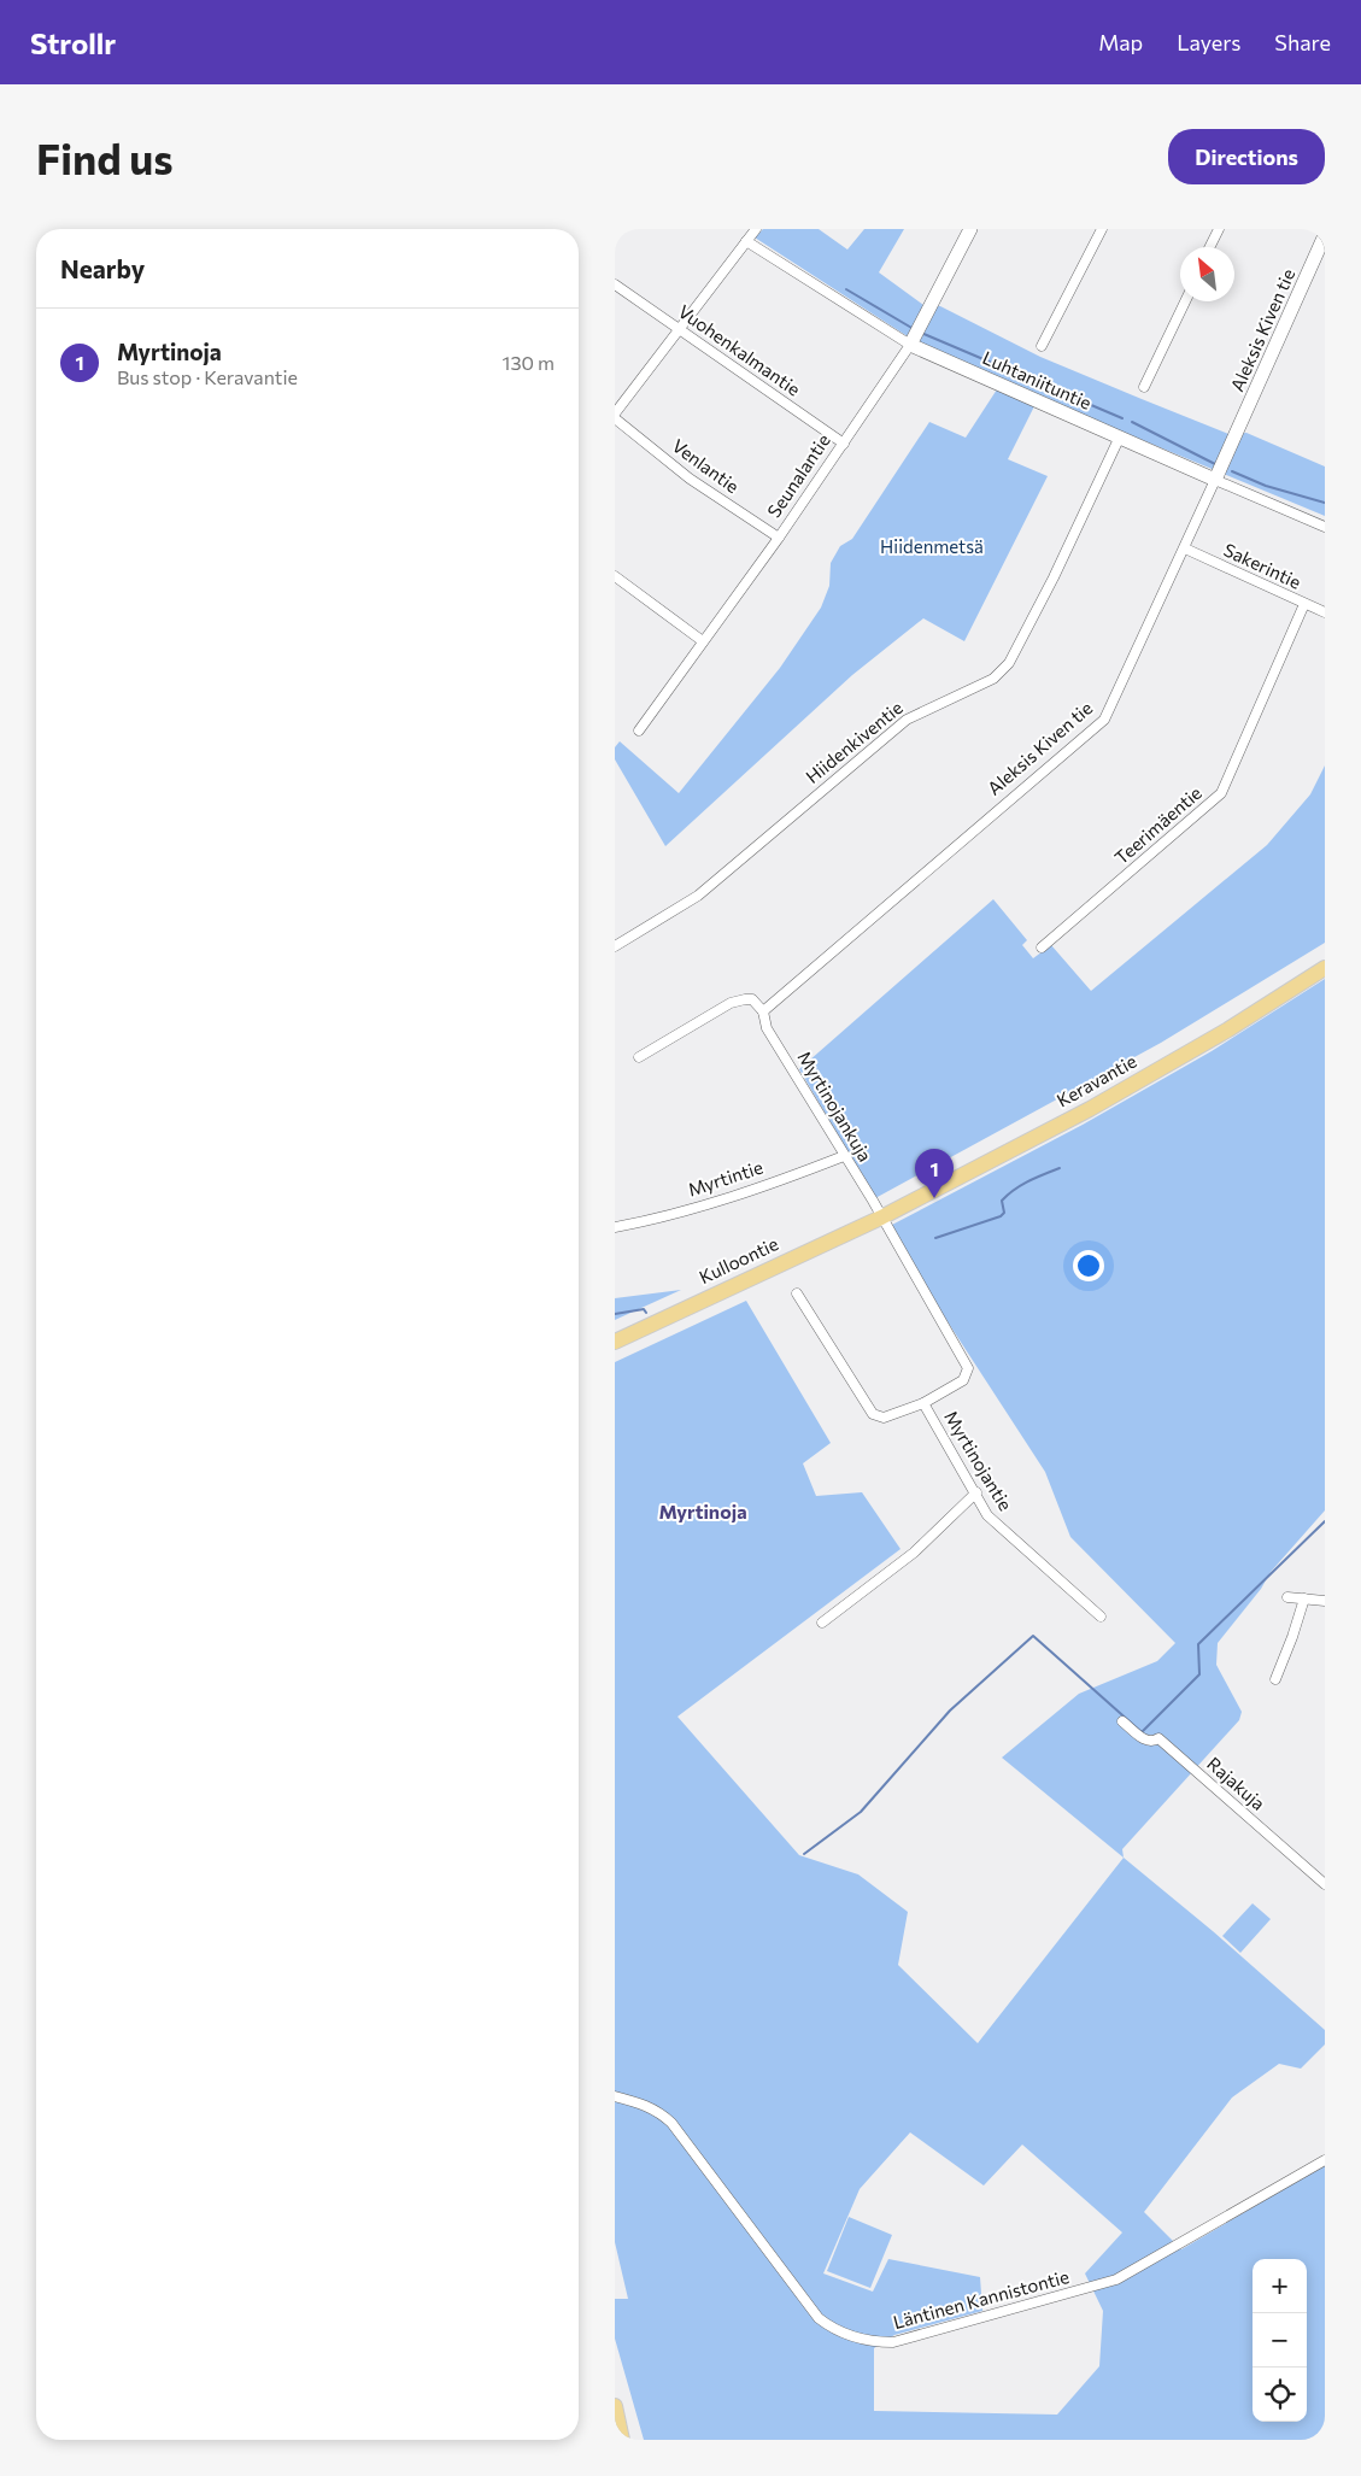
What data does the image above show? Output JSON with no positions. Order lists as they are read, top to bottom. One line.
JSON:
{"streets":{"main road":["Keravantie","Kulloontie"],"street":["Aleksis Kiven tie","Vuohenkalmantie","Luhtaniituntie","Venlantie","Seunalantie","Sakerintie","Hiidenkiventie","Teerimäentie","Myrtinojankuja","Myrtintie","Myrtinojantie","Rajakuja","Läntinen Kannistontie"]},"crossings":[["Aleksis Kiven tie","Luhtaniituntie"],["Aleksis Kiven tie","Sakerintie"],["Aleksis Kiven tie","Myrtinojankuja"],["Vuohenkalmantie","Seunalantie"],["Luhtaniituntie","Seunalantie"],["Luhtaniituntie","Hiidenkiventie"],["Venlantie","Seunalantie"],["Sakerintie","Teerimäentie"],["Keravantie","Myrtinojankuja"],["Keravantie","Kulloontie"],["Keravantie","Myrtinojantie"],["Myrtinojankuja","Myrtintie"],["Myrtinojankuja","Kulloontie"],["Myrtinojankuja","Myrtinojantie"],["Kulloontie","Myrtinojantie"]],"districts":["Myrtinoja"],"parks":["Hiidenmetsä"],"north":"top left","page":{"header":"Strollr","nav":["Map","Layers","Share"],"buttons":"Directions","title":"Find us","heading":"Nearby","list":[{"mark":"1","name":"Myrtinoja","note":"Bus stop · Keravantie","value":"130 m"}],"pins":"1","map_buttons":["+","−"]}}
